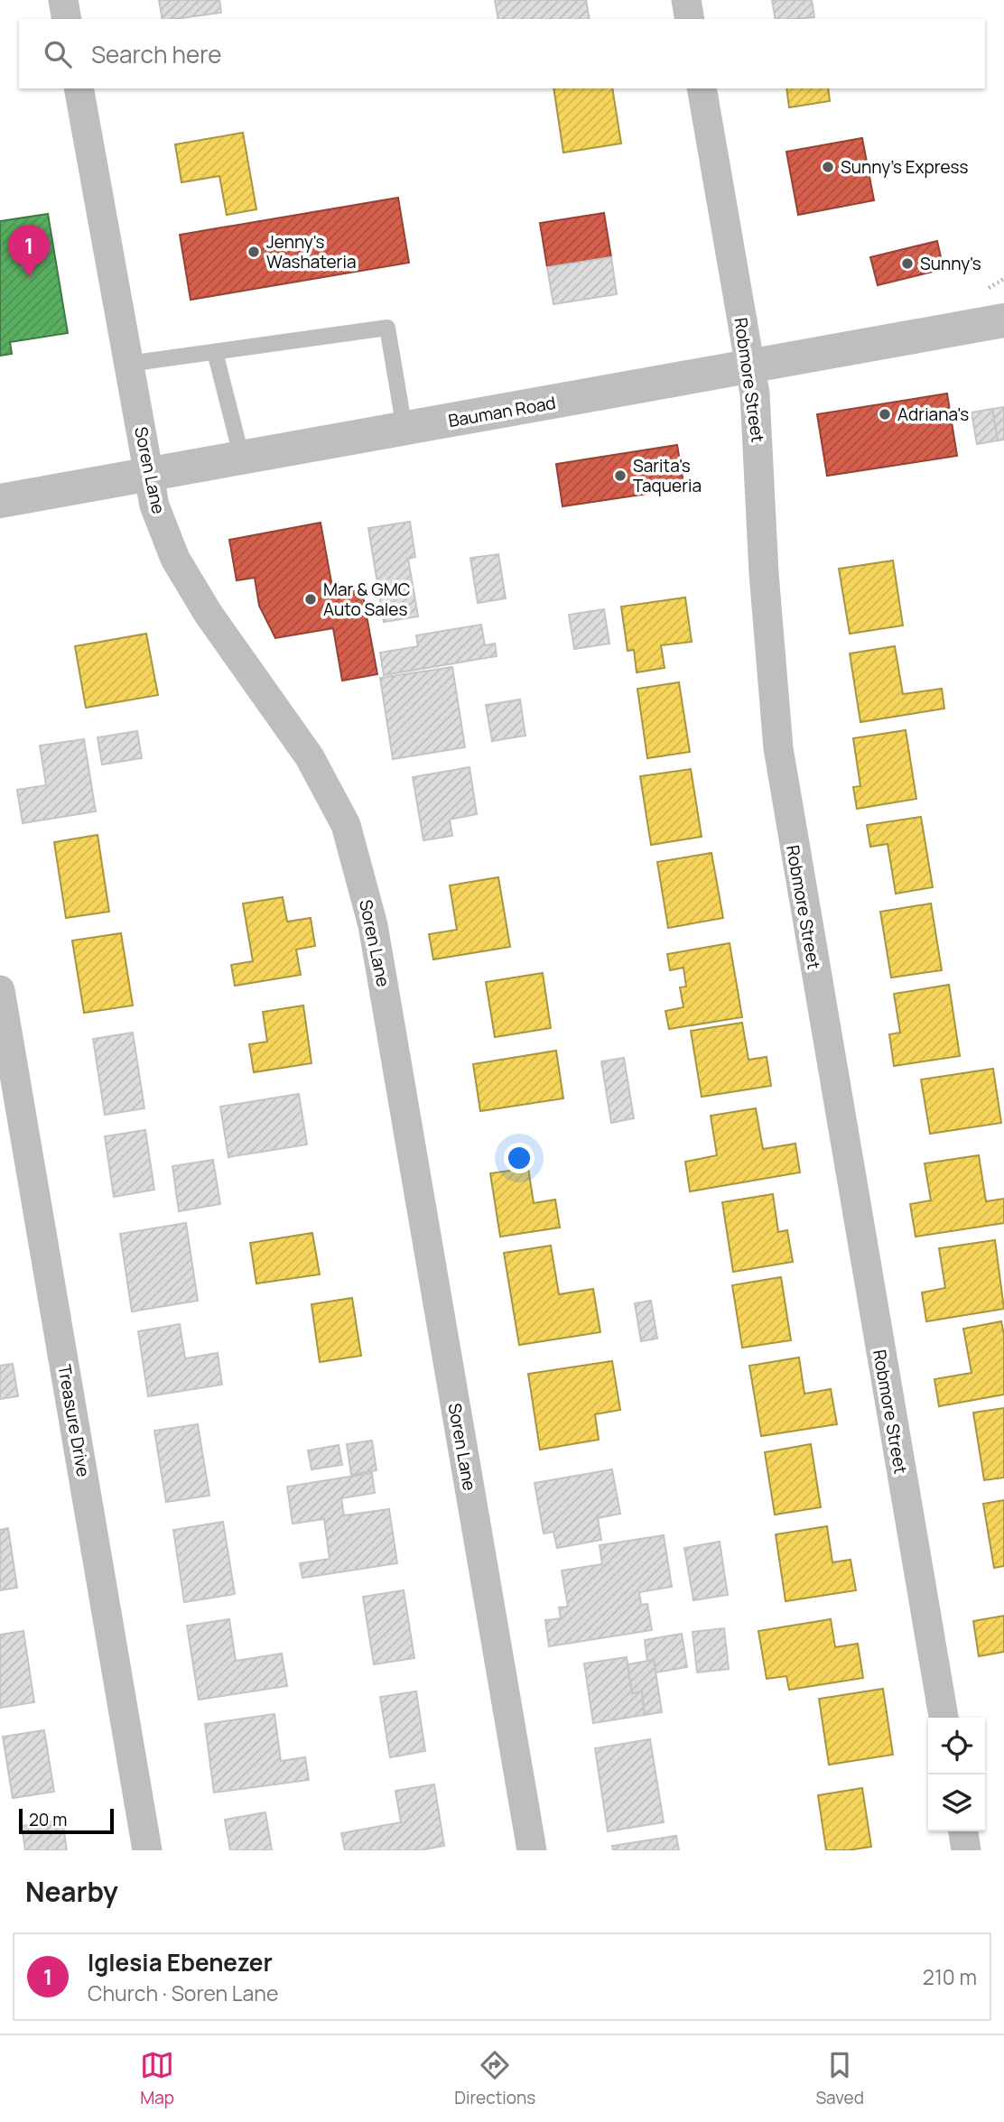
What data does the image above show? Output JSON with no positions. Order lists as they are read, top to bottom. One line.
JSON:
{"streets":{"street":["Robmore Street","Bauman Road","Soren Lane","Treasure Drive"]},"crossings":[["Robmore Street","Bauman Road"],["Bauman Road","Soren Lane"]],"places":["Sunny's Express","Jenny's Washateria","Sunny's","Adriana's","Sarita's Taqueria","Mar & GMC Auto Sales"],"scale_bar":"20 m","page":{"search":"Search here","pins":"1","scale":"20 m","heading":"Nearby","list":[{"mark":"1","name":"Iglesia Ebenezer","note":"Church · Soren Lane","value":"210 m"}],"nav":["Map","Directions","Saved"]}}
